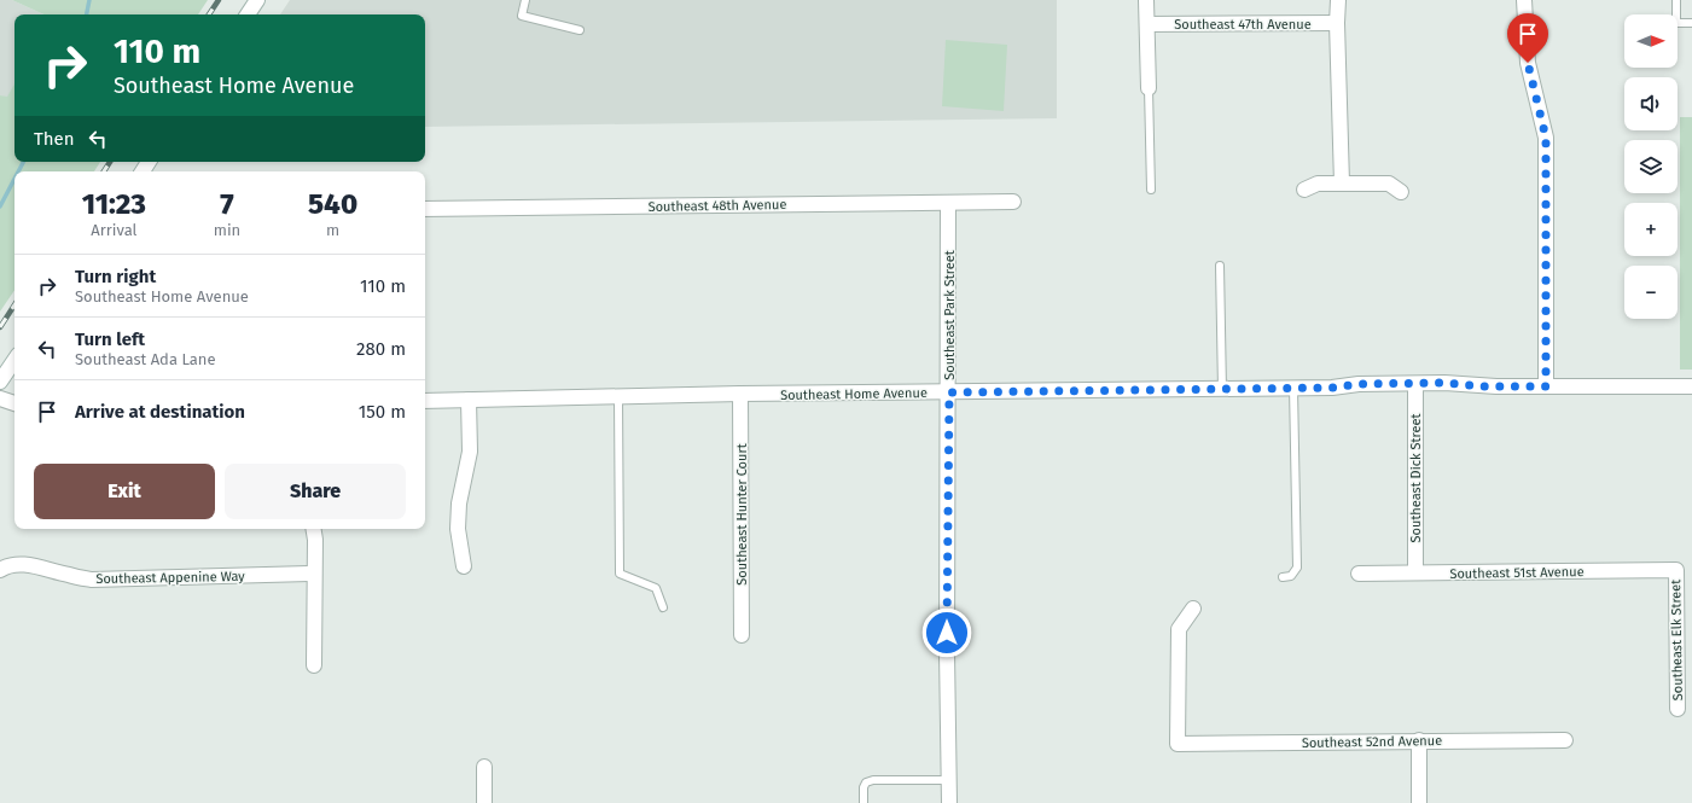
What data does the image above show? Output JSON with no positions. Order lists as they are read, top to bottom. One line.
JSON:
{"streets":{"street":["Southeast 47th Avenue","Southeast 48th Avenue","Southeast Park Street","Southeast Home Avenue","Southeast Dick Street","Southeast Hunter Court","Southeast 51st Avenue","Southeast Appenine Way","Southeast Elk Street","Southeast 52nd Avenue"]},"crossings":[["Southeast 48th Avenue","Southeast Park Street"],["Southeast Park Street","Southeast Home Avenue"],["Southeast Home Avenue","Southeast Dick Street"],["Southeast Home Avenue","Southeast Hunter Court"],["Southeast Dick Street","Southeast 51st Avenue"],["Southeast 51st Avenue","Southeast Elk Street"]],"north":"right","page":{"map_buttons":["+","−"],"turn":["110 m","Southeast Home Avenue"],"then":"Then","eta":["11:23","Arrival","7","min","540","m"],"list":[{"name":"Turn right","note":"Southeast Home Avenue","value":"110 m"},{"name":"Turn left","note":"Southeast Ada Lane","value":"280 m"},{"name":"Arrive at destination","value":"150 m"}],"buttons":["Exit","Share"]}}
